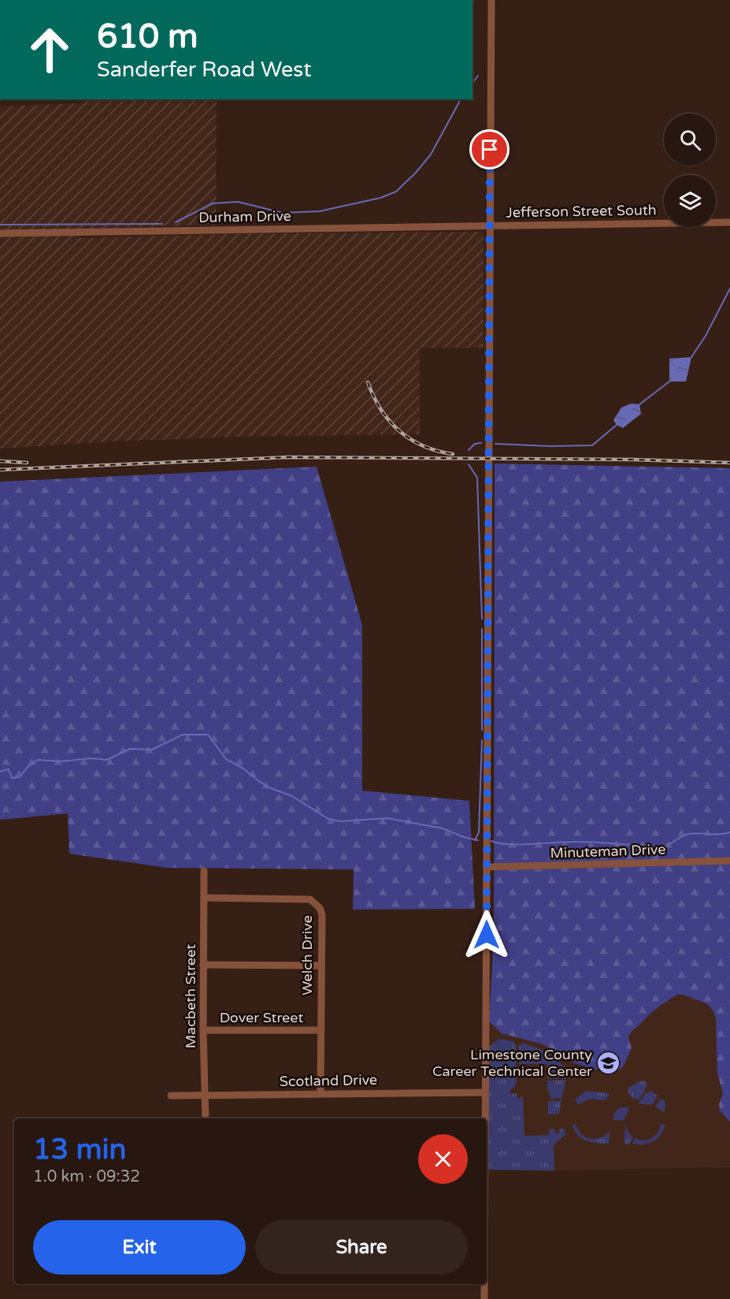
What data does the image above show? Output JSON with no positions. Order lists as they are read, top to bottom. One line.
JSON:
{"streets":{"street":["Jefferson Street South","Durham Drive","Minuteman Drive","Welch Drive","Macbeth Street","Dover Street","Scotland Drive"]},"crossings":[["Jefferson Street South","Durham Drive"],["Welch Drive","Macbeth Street"],["Welch Drive","Dover Street"],["Welch Drive","Scotland Drive"],["Macbeth Street","Dover Street"],["Macbeth Street","Scotland Drive"]],"places":{"school or university":["Limestone County Career Technical Center"]},"page":{"turn":["610 m","Sanderfer Road West"],"heading":["13 min","1.0 km · 09:32"],"buttons":["Exit","Share"]}}
